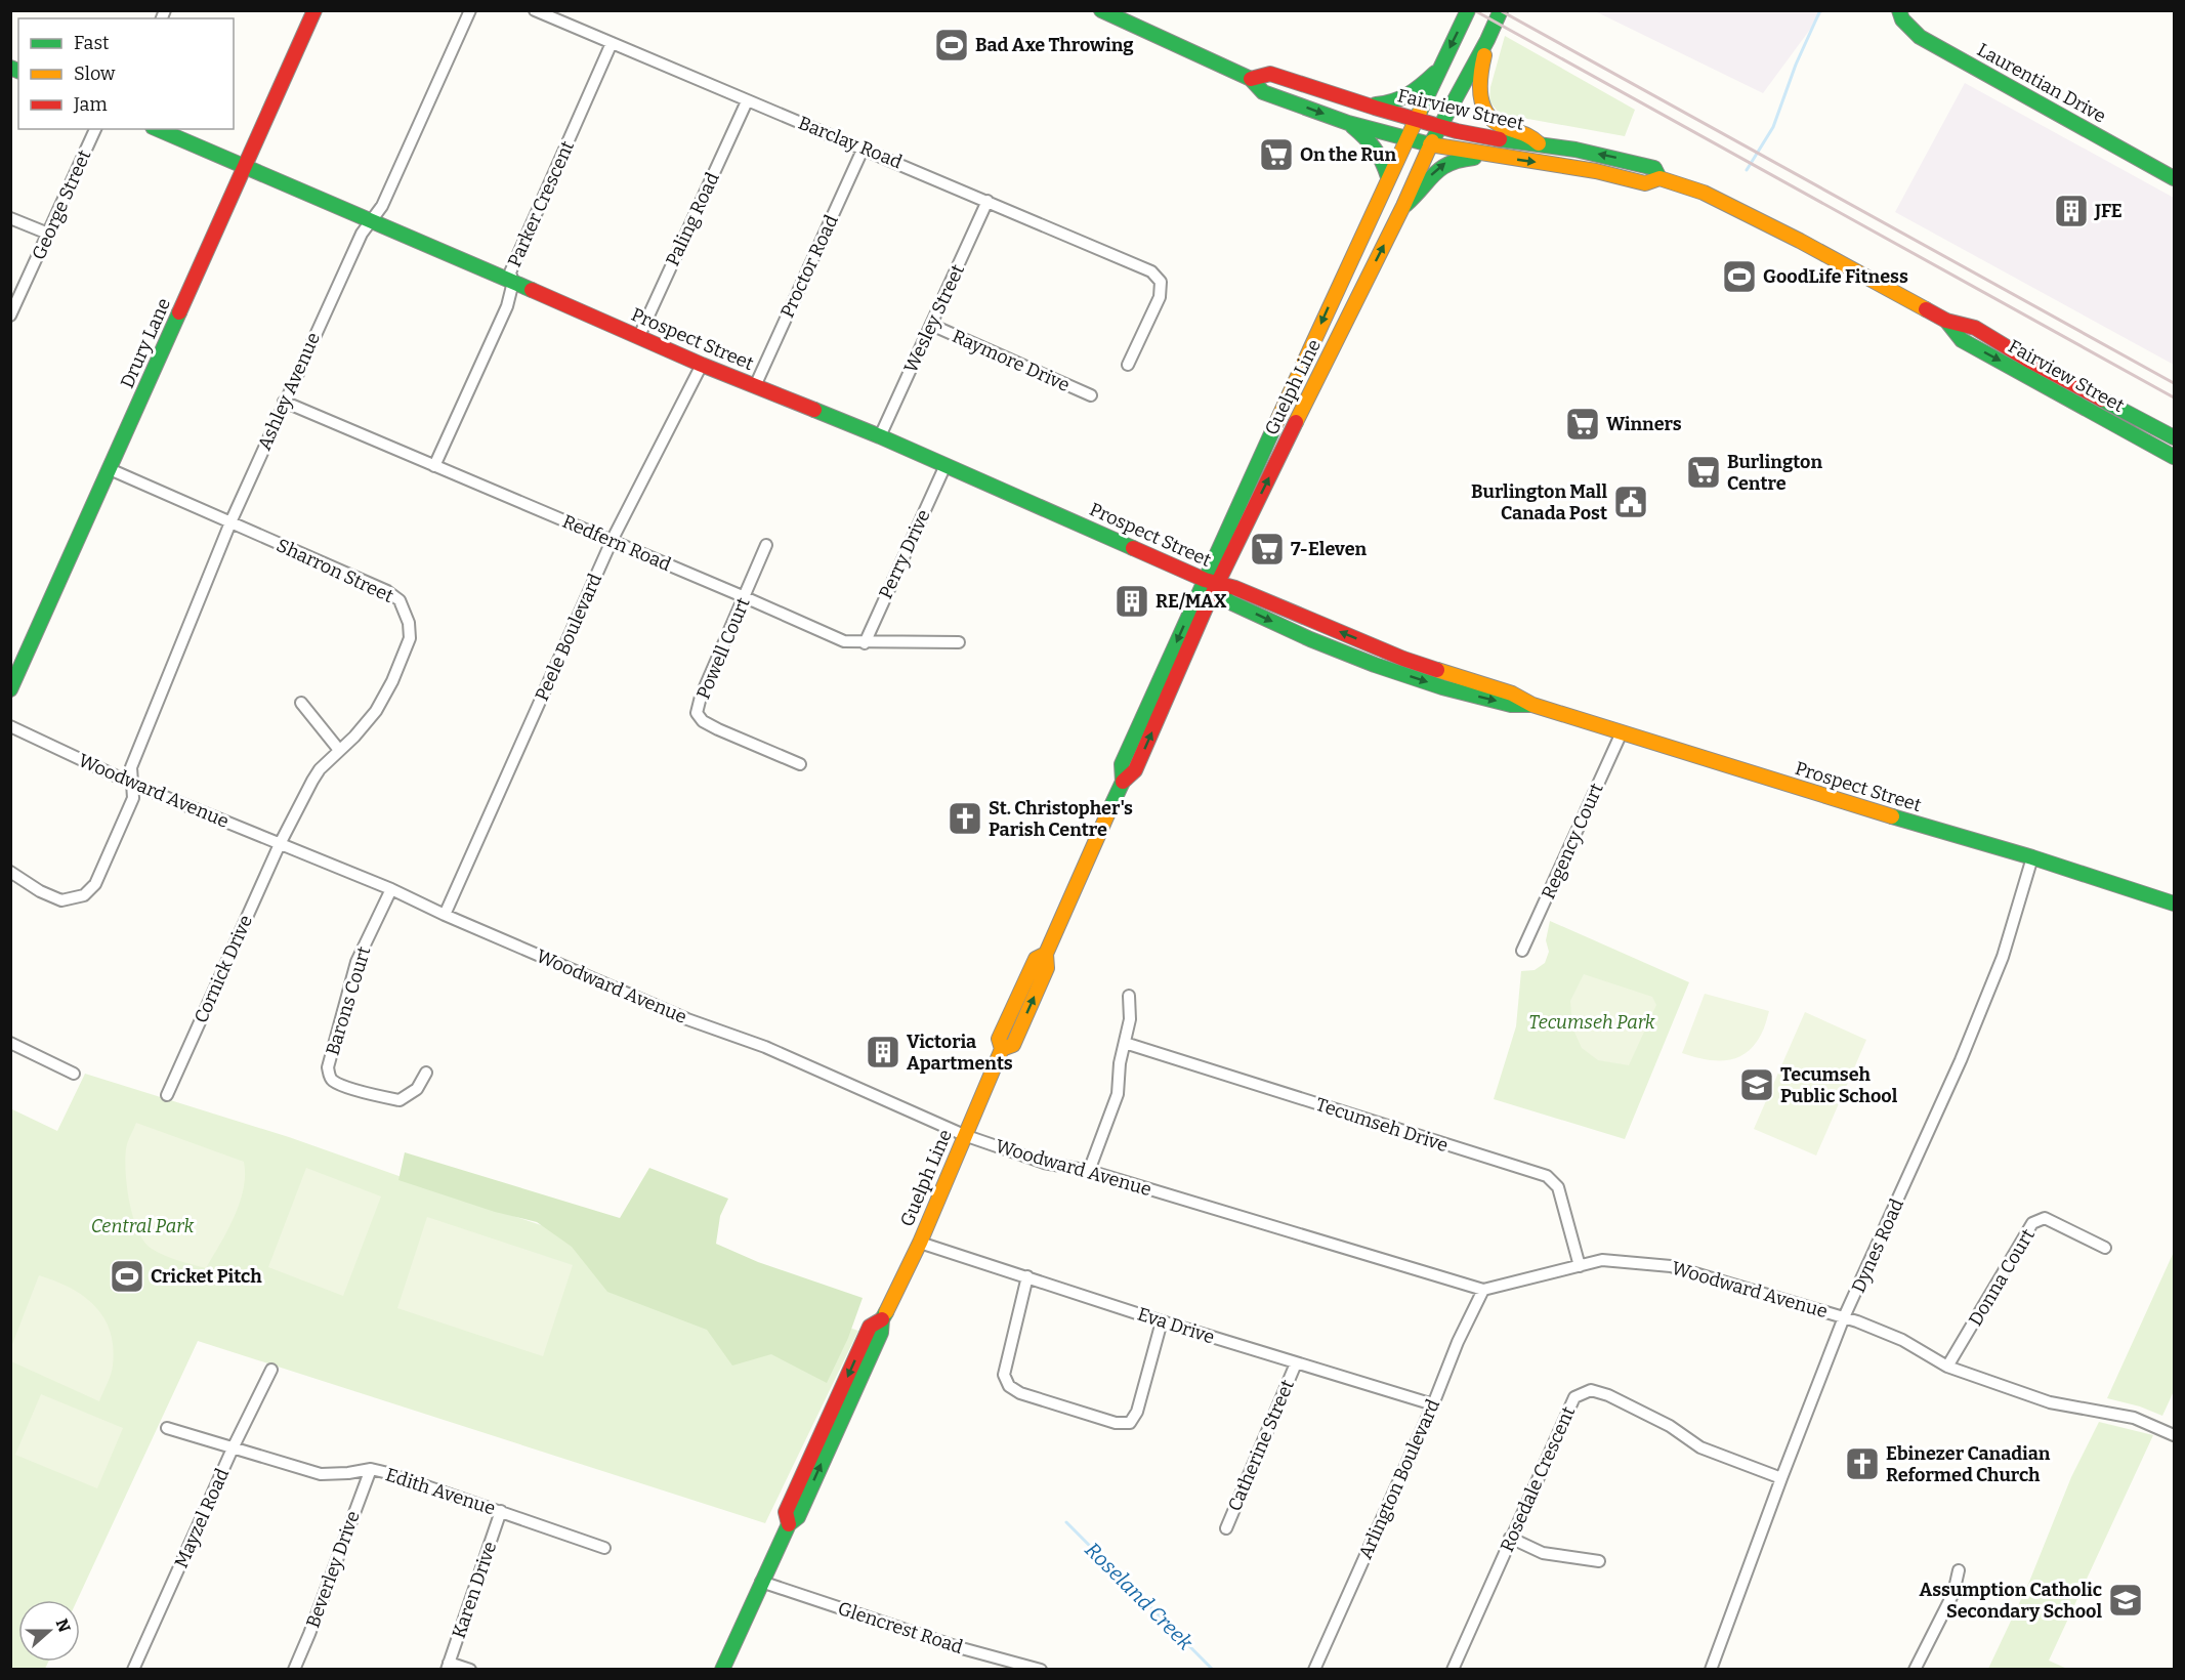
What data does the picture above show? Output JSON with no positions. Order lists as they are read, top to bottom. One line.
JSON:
{"streets":{"main road":["Laurentian Drive","Fairview Street","Prospect Street","Drury Lane","Guelph Line"],"street":["Barclay Road","Parker Crescent","George Street","Paling Road","Proctor Road","Wesley Street","Raymore Drive","Ashley Avenue","Redfern Road","Perry Drive","Sharron Street","Peele Boulevard","Powell Court","Woodward Avenue","Regency Court","Cornick Drive","Barons Court","Tecumseh Drive","Dynes Road","Donna Court","Eva Drive","Catherine Street","Arlington Boulevard","Rosedale Crescent","Edith Avenue","Mayzel Road","Beverley Drive","Karen Drive","Glencrest Road"]},"crossings":[["Fairview Street","Guelph Line"],["Barclay Road","Parker Crescent"],["Barclay Road","Paling Road"],["Barclay Road","Proctor Road"],["Barclay Road","Wesley Street"],["Parker Crescent","Prospect Street"],["Parker Crescent","Redfern Road"],["Paling Road","Prospect Street"],["Proctor Road","Prospect Street"],["Wesley Street","Prospect Street"],["Wesley Street","Raymore Drive"],["Prospect Street","Drury Lane"],["Prospect Street","Guelph Line"],["Prospect Street","Ashley Avenue"],["Prospect Street","Perry Drive"],["Prospect Street","Peele Boulevard"],["Prospect Street","Regency Court"],["Prospect Street","Dynes Road"],["Drury Lane","Sharron Street"],["Guelph Line","Woodward Avenue"],["Guelph Line","Eva Drive"],["Guelph Line","Glencrest Road"],["Ashley Avenue","Redfern Road"],["Ashley Avenue","Sharron Street"],["Ashley Avenue","Woodward Avenue"],["Redfern Road","Perry Drive"],["Redfern Road","Peele Boulevard"],["Redfern Road","Powell Court"],["Sharron Street","Woodward Avenue"],["Sharron Street","Cornick Drive"],["Peele Boulevard","Woodward Avenue"],["Woodward Avenue","Cornick Drive"],["Woodward Avenue","Barons Court"],["Woodward Avenue","Tecumseh Drive"],["Woodward Avenue","Dynes Road"],["Woodward Avenue","Donna Court"],["Woodward Avenue","Arlington Boulevard"],["Dynes Road","Rosedale Crescent"],["Eva Drive","Catherine Street"],["Eva Drive","Arlington Boulevard"],["Edith Avenue","Mayzel Road"],["Edith Avenue","Beverley Drive"],["Edith Avenue","Karen Drive"]],"water":["Roseland Creek"],"parks":["Tecumseh Park","Central Park"],"places":{"sports":["Bad Axe Throwing","GoodLife Fitness","Cricket Pitch"],"supermarket":["On the Run","Winners","Burlington Centre","7-Eleven"],"building":["JFE","RE/MAX","Victoria Apartments"],"public building":["Burlington Mall Canada Post"],"church":["St. Christopher's Parish Centre","Ebinezer Canadian Reformed Church"],"school or university":["Tecumseh Public School","Assumption Catholic Secondary School"]},"legend":["Fast","Slow","Jam"],"north":"right"}
